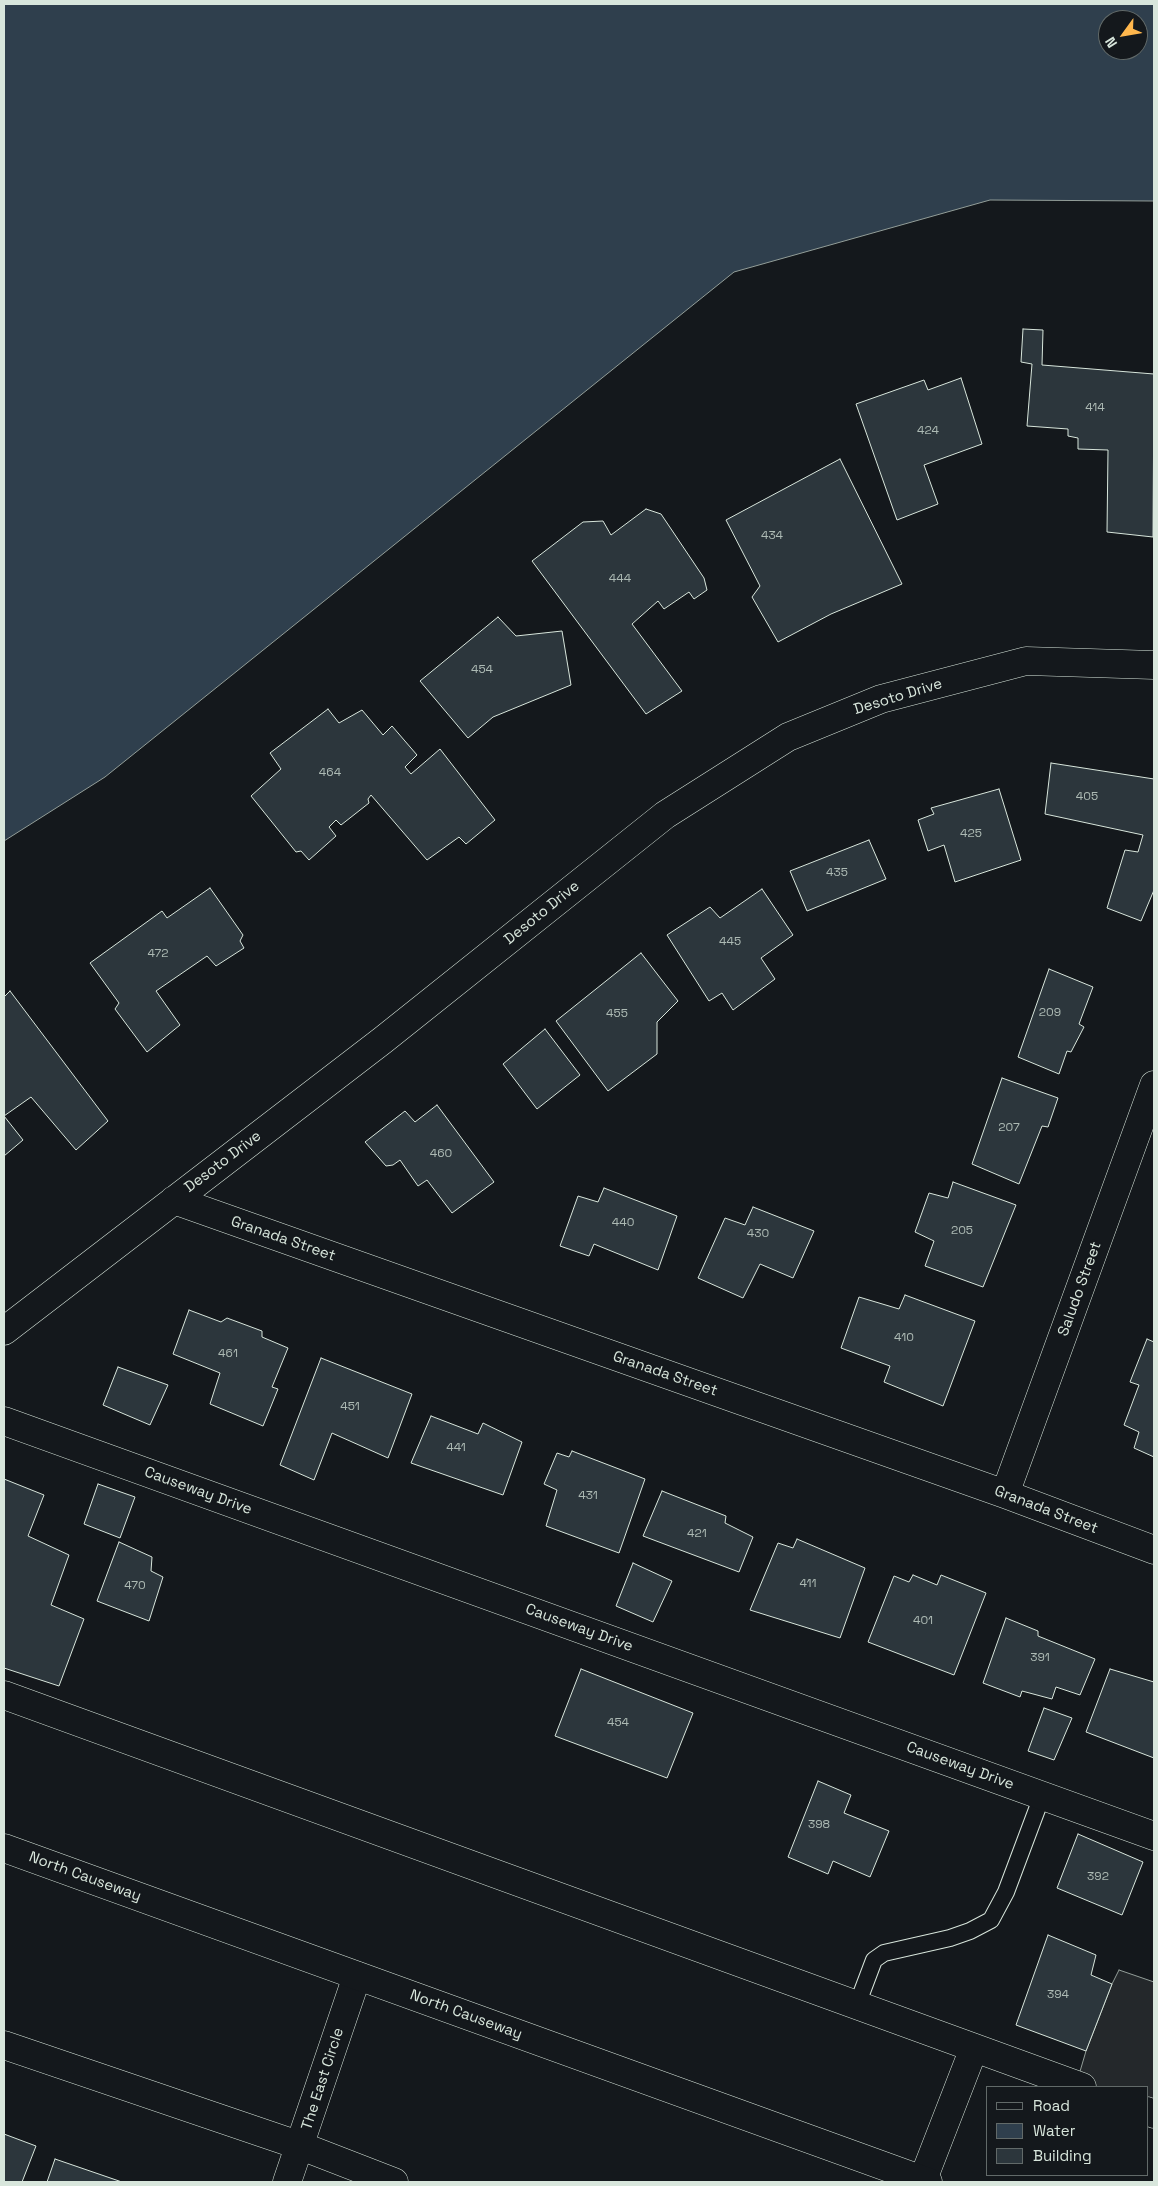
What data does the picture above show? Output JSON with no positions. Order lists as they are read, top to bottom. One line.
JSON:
{"streets":{"street":["Desoto Drive","Granada Street","Saludo Street","Causeway Drive","North Causeway","The East Circle"]},"crossings":[["Desoto Drive","Granada Street"],["Granada Street","Saludo Street"],["North Causeway","The East Circle"]],"house_numbers":["414","424","434","444","454","464","405","425","435","445","472","209","455","207","460","440","205","430","410","461","451","441","431","421","411","470","401","391","454","398","392","394"],"legend":["Road","Water","Building"],"north":"bottom left"}
